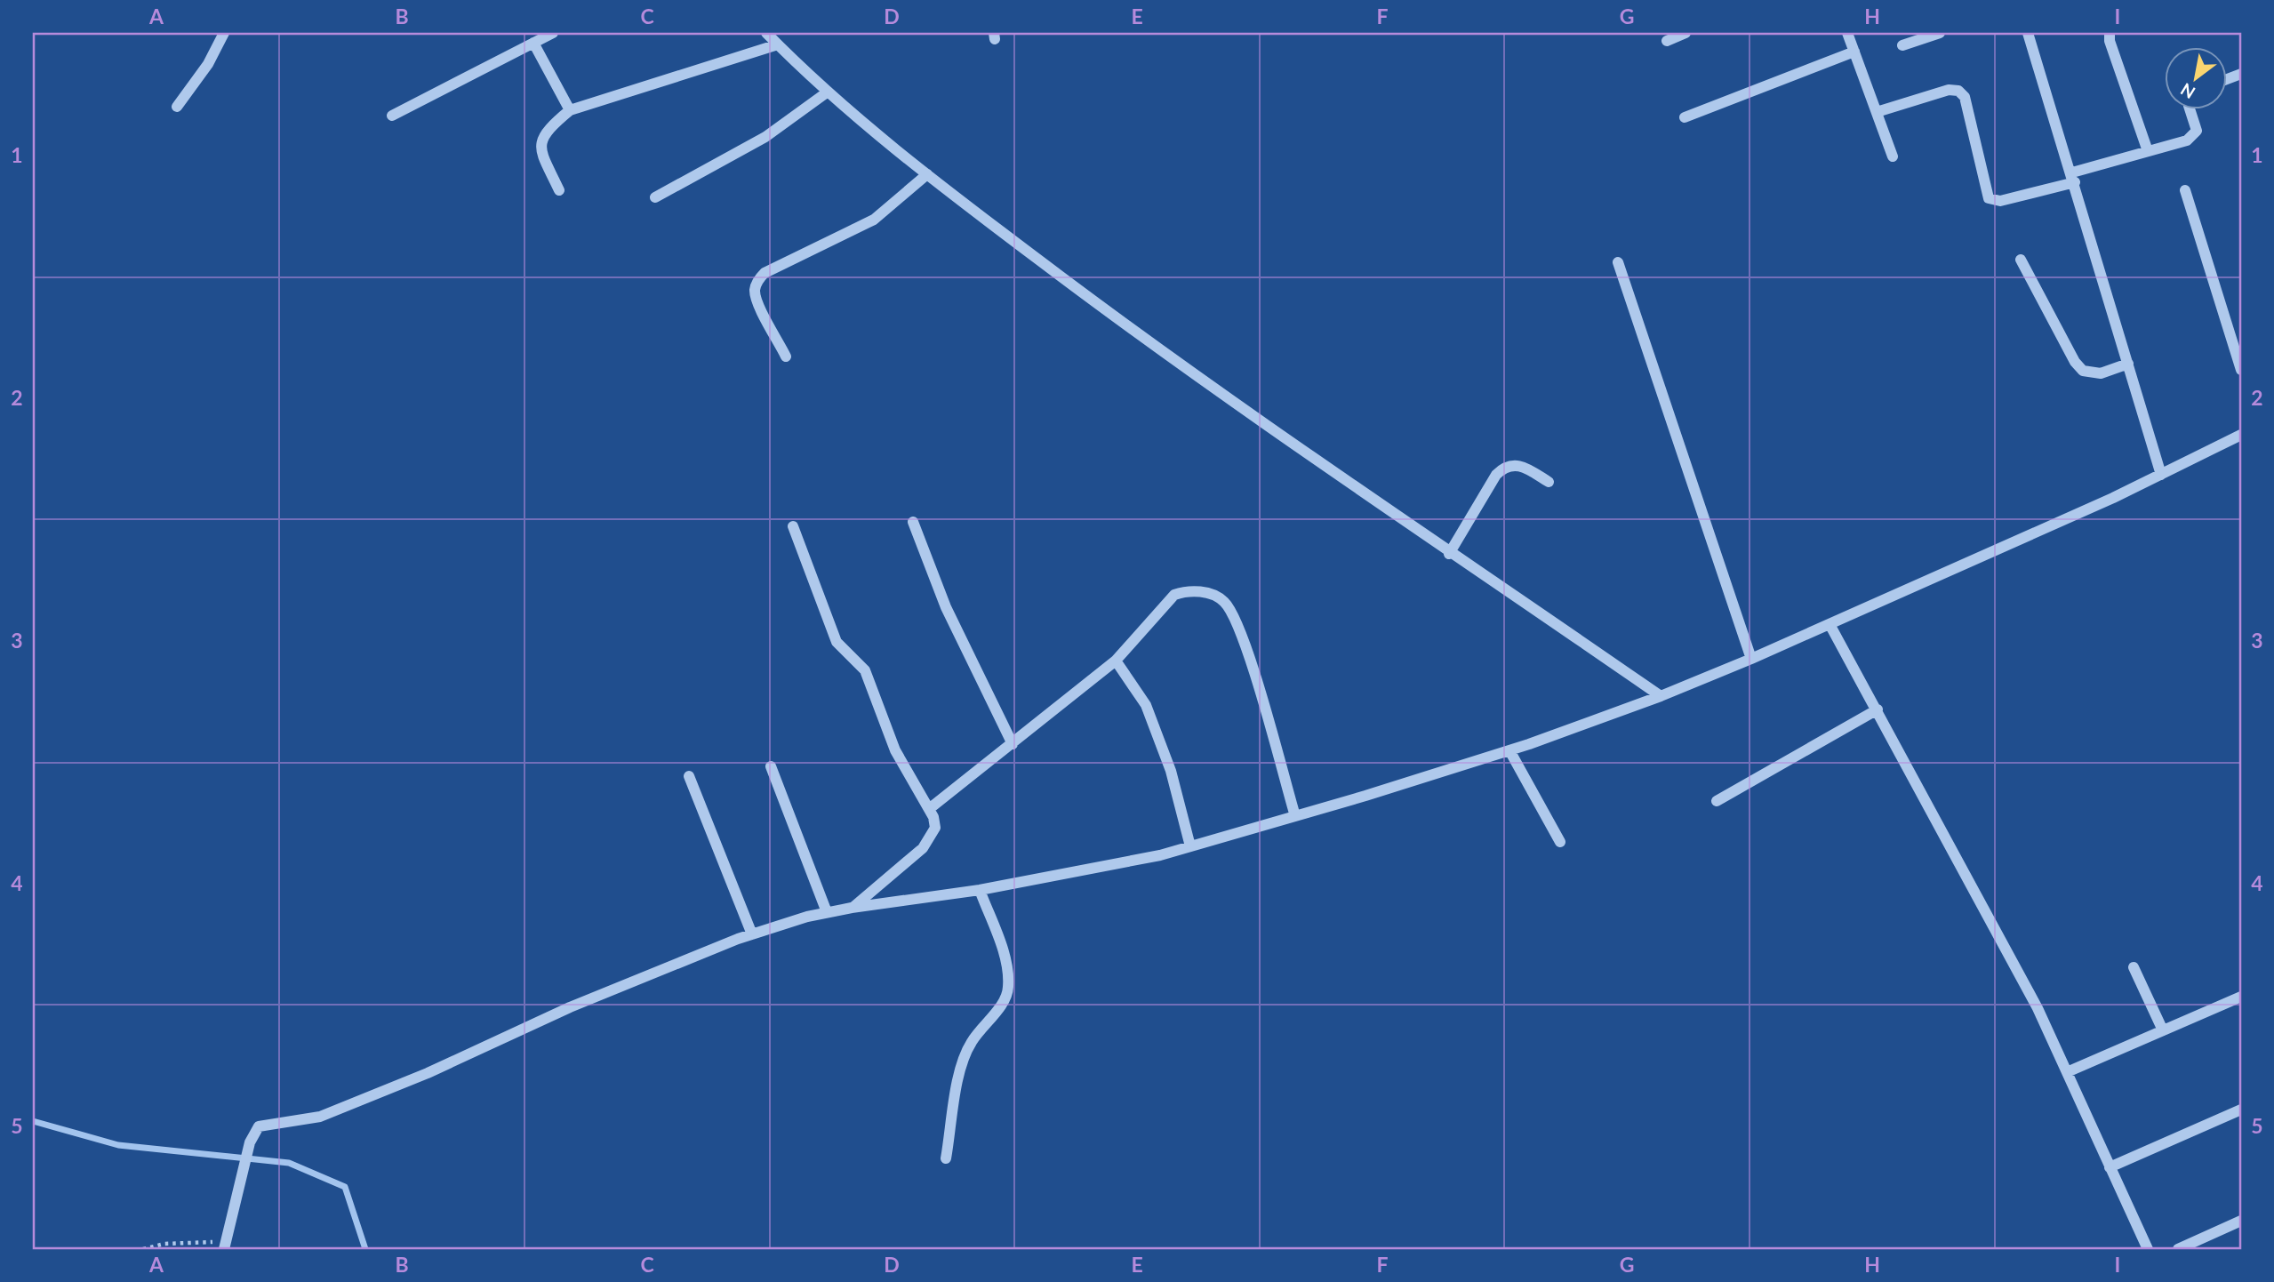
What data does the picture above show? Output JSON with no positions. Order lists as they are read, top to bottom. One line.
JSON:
{"north":"bottom left","grid":{"columns":["A","B","C","D","E","F","G","H","I"],"rows":["1","2","3","4","5"]}}
